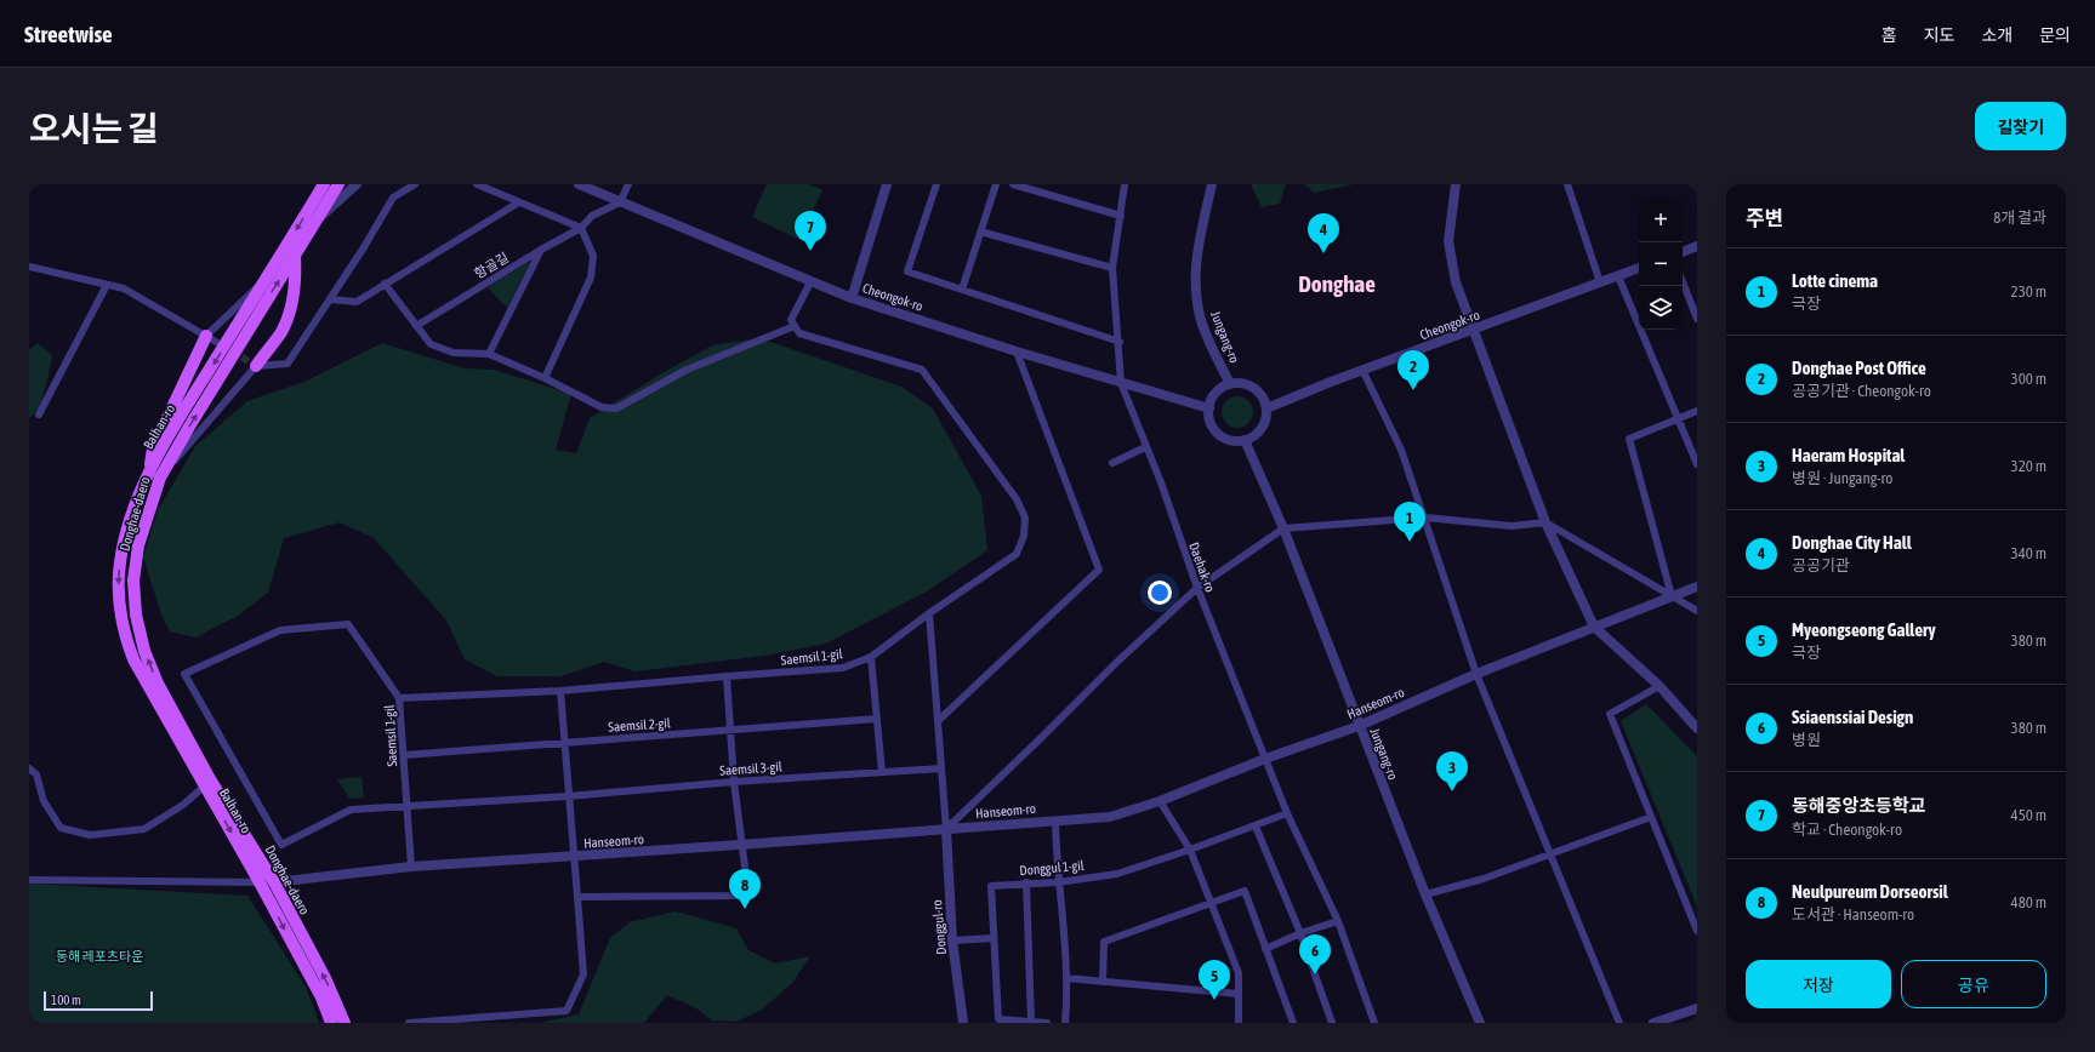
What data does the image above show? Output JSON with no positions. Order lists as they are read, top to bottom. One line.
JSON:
{"streets":{"main road":["Balhan-ro","Donghae-daero"],"street":["항골길","Cheongok-ro","Jungang-ro","Daehak-ro","Saemsil 1-gil","Hanseom-ro","Saemsil 2-gil","Saemsil 3-gil","Donggul 1-gil","Donggul-ro"]},"crossings":[["항골길","Cheongok-ro"],["Cheongok-ro","Jungang-ro"],["Cheongok-ro","Daehak-ro"],["Jungang-ro","Hanseom-ro"],["Balhan-ro","Donghae-daero"],["Donghae-daero","Hanseom-ro"],["Daehak-ro","Hanseom-ro"],["Daehak-ro","Donggul 1-gil"],["Saemsil 1-gil","Hanseom-ro"],["Saemsil 1-gil","Saemsil 2-gil"],["Saemsil 1-gil","Saemsil 3-gil"],["Hanseom-ro","Donggul-ro"]],"districts":["Donghae"],"parks":["동해 레포츠타운"],"scale_bar":"100 m","page":{"header":"Streetwise","nav":["홈","지도","소개","문의"],"title":"오시는 길","buttons":["길찾기",["저장","공유"]],"heading":["주변","8개 결과"],"map_buttons":["+","−"],"pins":["7","4","2","1","3","8","6","5"],"list":[{"mark":"1","name":"Lotte cinema","note":"극장","value":"230 m"},{"mark":"2","name":"Donghae Post Office","note":"공공기관 · Cheongok-ro","value":"300 m"},{"mark":"3","name":"Haeram Hospital","note":"병원 · Jungang-ro","value":"320 m"},{"mark":"4","name":"Donghae City Hall","note":"공공기관","value":"340 m"},{"mark":"5","name":"Myeongseong Gallery","note":"극장","value":"380 m"},{"mark":"6","name":"Ssiaenssiai Design","note":"병원","value":"380 m"},{"mark":"7","name":"동해중앙초등학교","note":"학교 · Cheongok-ro","value":"450 m"},{"mark":"8","name":"Neulpureum Dorseorsil","note":"도서관 · Hanseom-ro","value":"480 m"}],"scale":"100 m"}}
